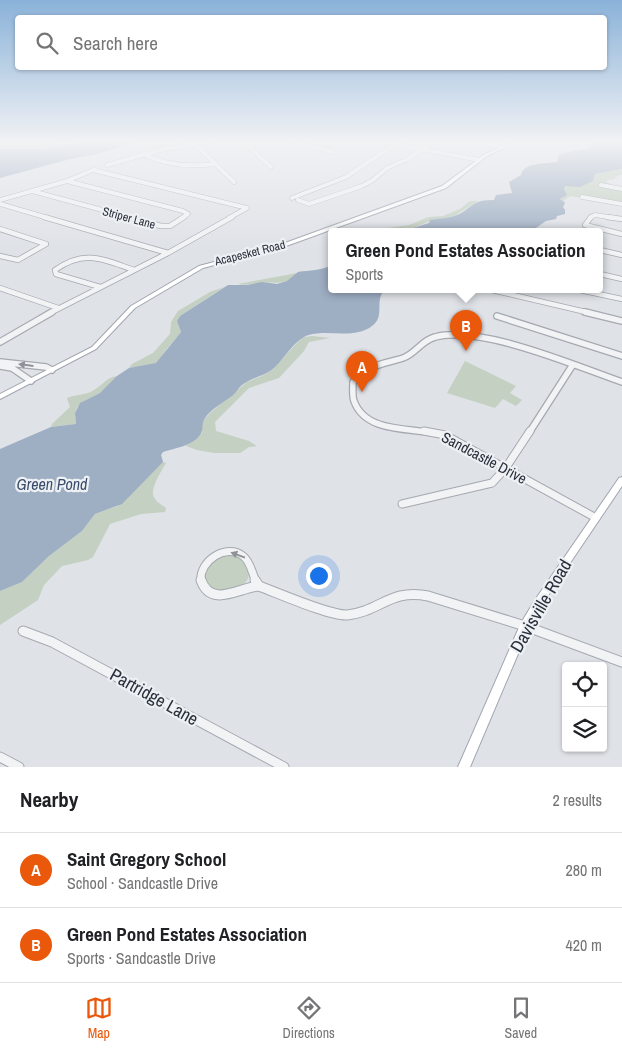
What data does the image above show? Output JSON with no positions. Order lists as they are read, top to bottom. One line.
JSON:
{"streets":{"main road":["Acapesket Road","Davisville Road"],"street":["Striper Lane","Sandcastle Drive","Partridge Lane"]},"crossings":[["Sandcastle Drive","Davisville Road"]],"water":["Green Pond"],"page":{"search":"Search here","popup":["Green Pond Estates Association","Sports"],"pins":["B","A"],"heading":["Nearby","2 results"],"list":[{"mark":"A","name":"Saint Gregory School","note":"School · Sandcastle Drive","value":"280 m"},{"mark":"B","name":"Green Pond Estates Association","note":"Sports · Sandcastle Drive","value":"420 m"}],"nav":["Map","Directions","Saved"]}}
